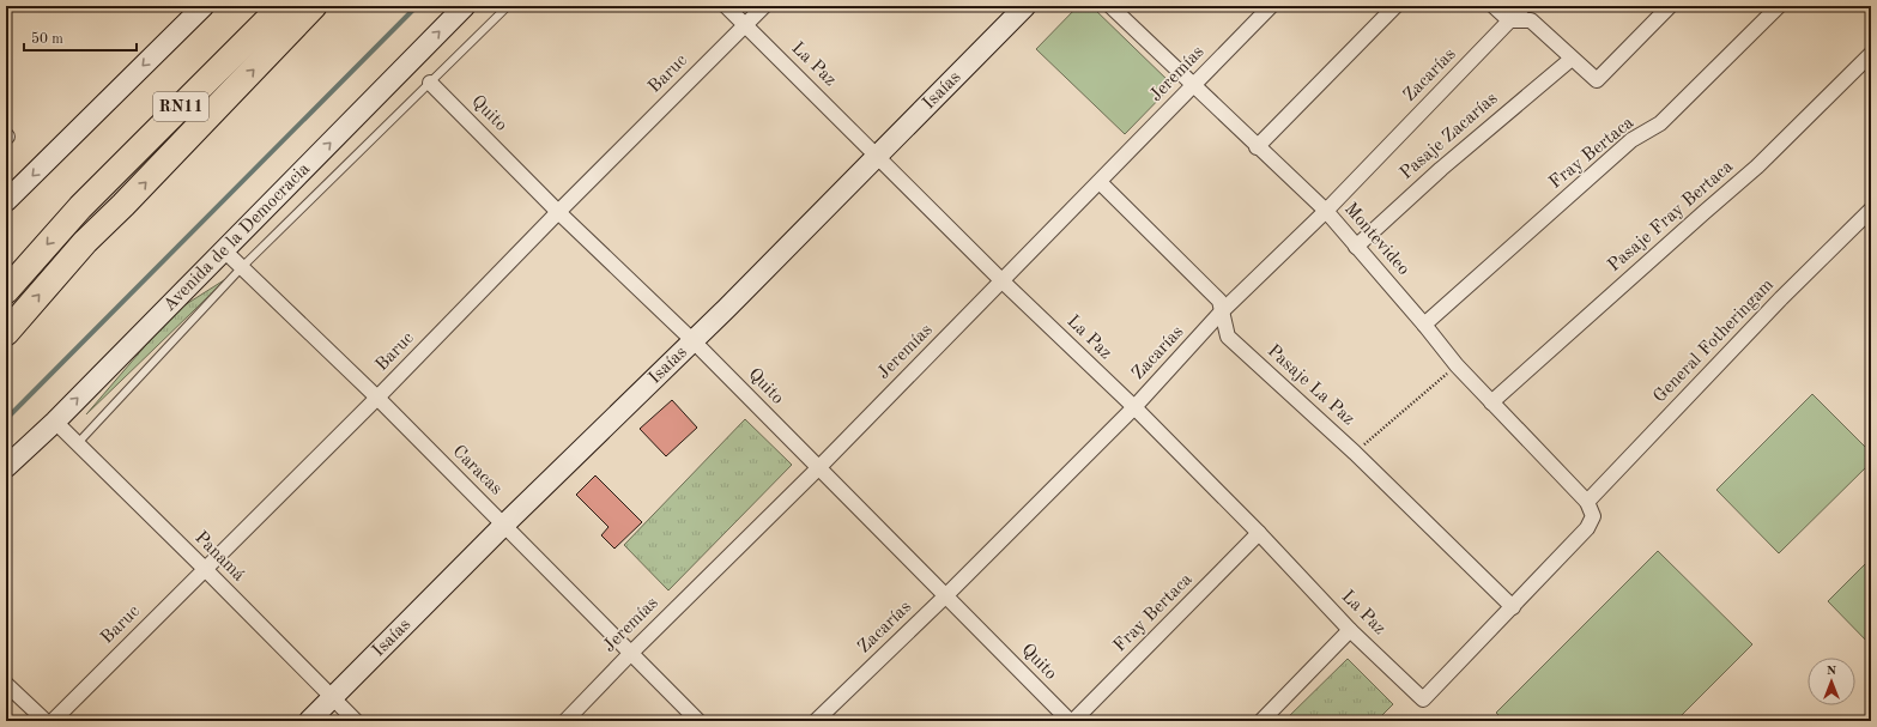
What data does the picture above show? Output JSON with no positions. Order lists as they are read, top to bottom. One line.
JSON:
{"streets":{"highway":["RN11"],"street":["La Paz","Baruc","Jeremías","Zacarías","Isaías","Quito","Pasaje Zacarías","Fray Bertaca","Pasaje Fray Bertaca","Avenida de la Democracia","Montevideo","General Fotheringam","Pasaje La Paz","Caracas","Panamá"]},"crossings":[["La Paz","Baruc"],["La Paz","Jeremías"],["La Paz","Zacarías"],["La Paz","Isaías"],["La Paz","Fray Bertaca"],["La Paz","Montevideo"],["La Paz","Pasaje La Paz"],["Baruc","Quito"],["Baruc","Caracas"],["Baruc","Panamá"],["Jeremías","Quito"],["Jeremías","Montevideo"],["Jeremías","Pasaje La Paz"],["Jeremías","Caracas"],["Zacarías","Quito"],["Zacarías","Montevideo"],["Zacarías","Pasaje La Paz"],["Isaías","Quito"],["Isaías","Caracas"],["Isaías","Panamá"],["Pasaje Zacarías","Montevideo"],["Fray Bertaca","Montevideo"],["Pasaje Fray Bertaca","Montevideo"],["Avenida de la Democracia","Caracas"],["Avenida de la Democracia","Panamá"],["Montevideo","General Fotheringam"],["Montevideo","Pasaje La Paz"]],"one_way":["Avenida de la Democracia"],"scale_bar":"50 m","north":"top"}
